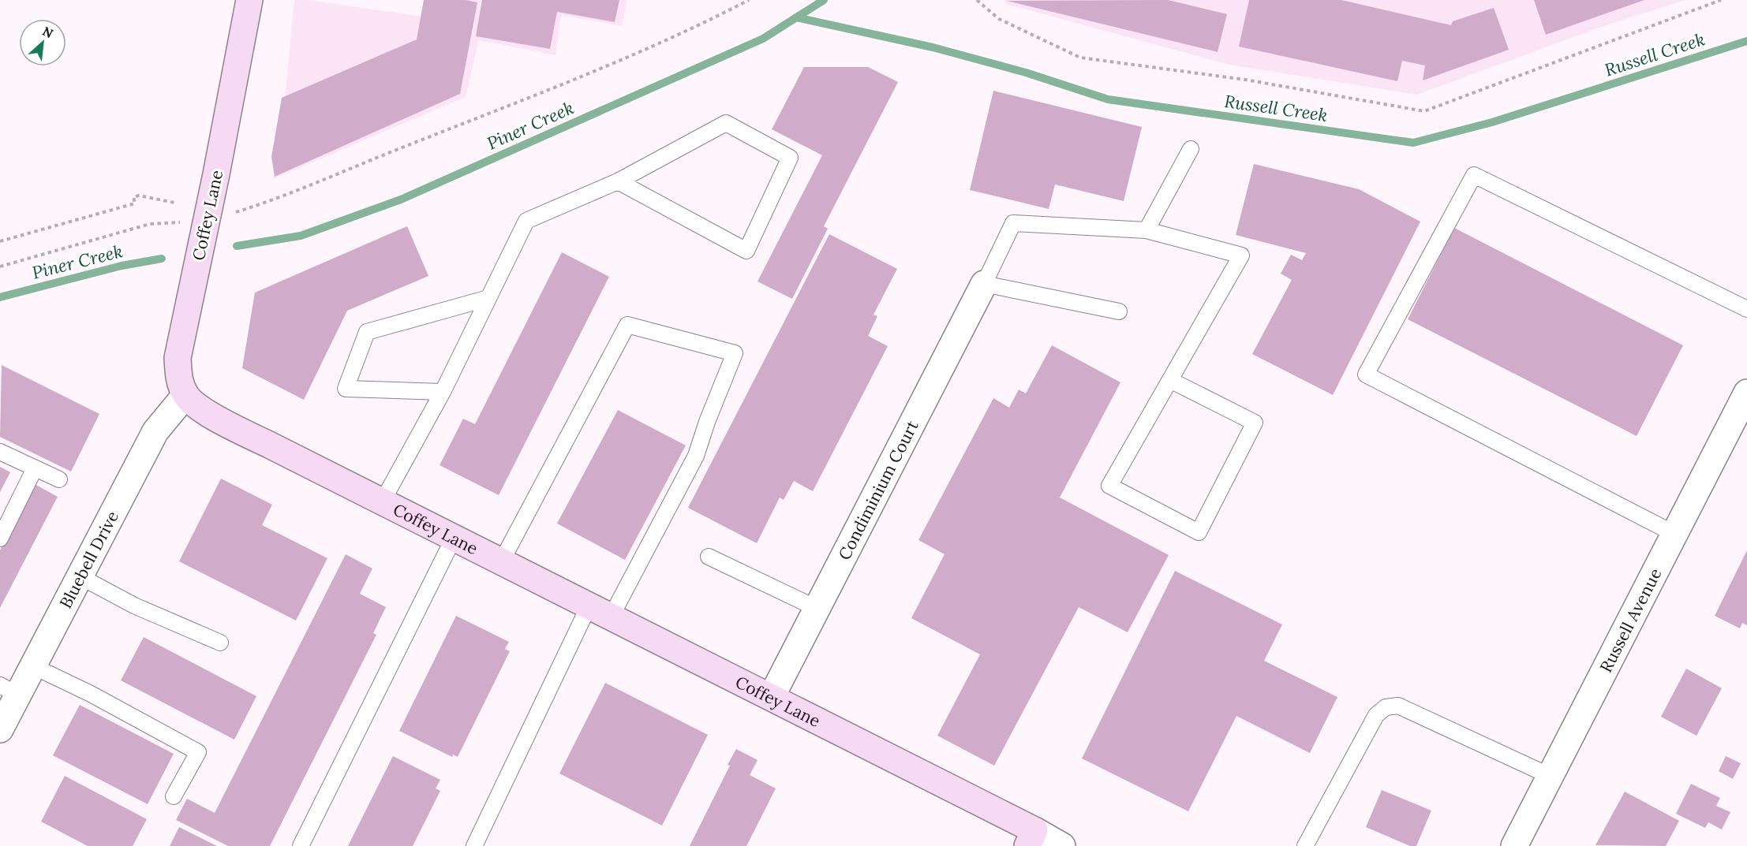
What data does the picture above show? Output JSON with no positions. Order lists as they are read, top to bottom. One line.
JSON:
{"streets":{"street":["Coffey Lane","Condiminium Court","Bluebell Drive","Russell Avenue"]},"crossings":[["Coffey Lane","Condiminium Court"],["Coffey Lane","Bluebell Drive"]],"water":["Russell Creek","Piner Creek"],"north":"top right"}
